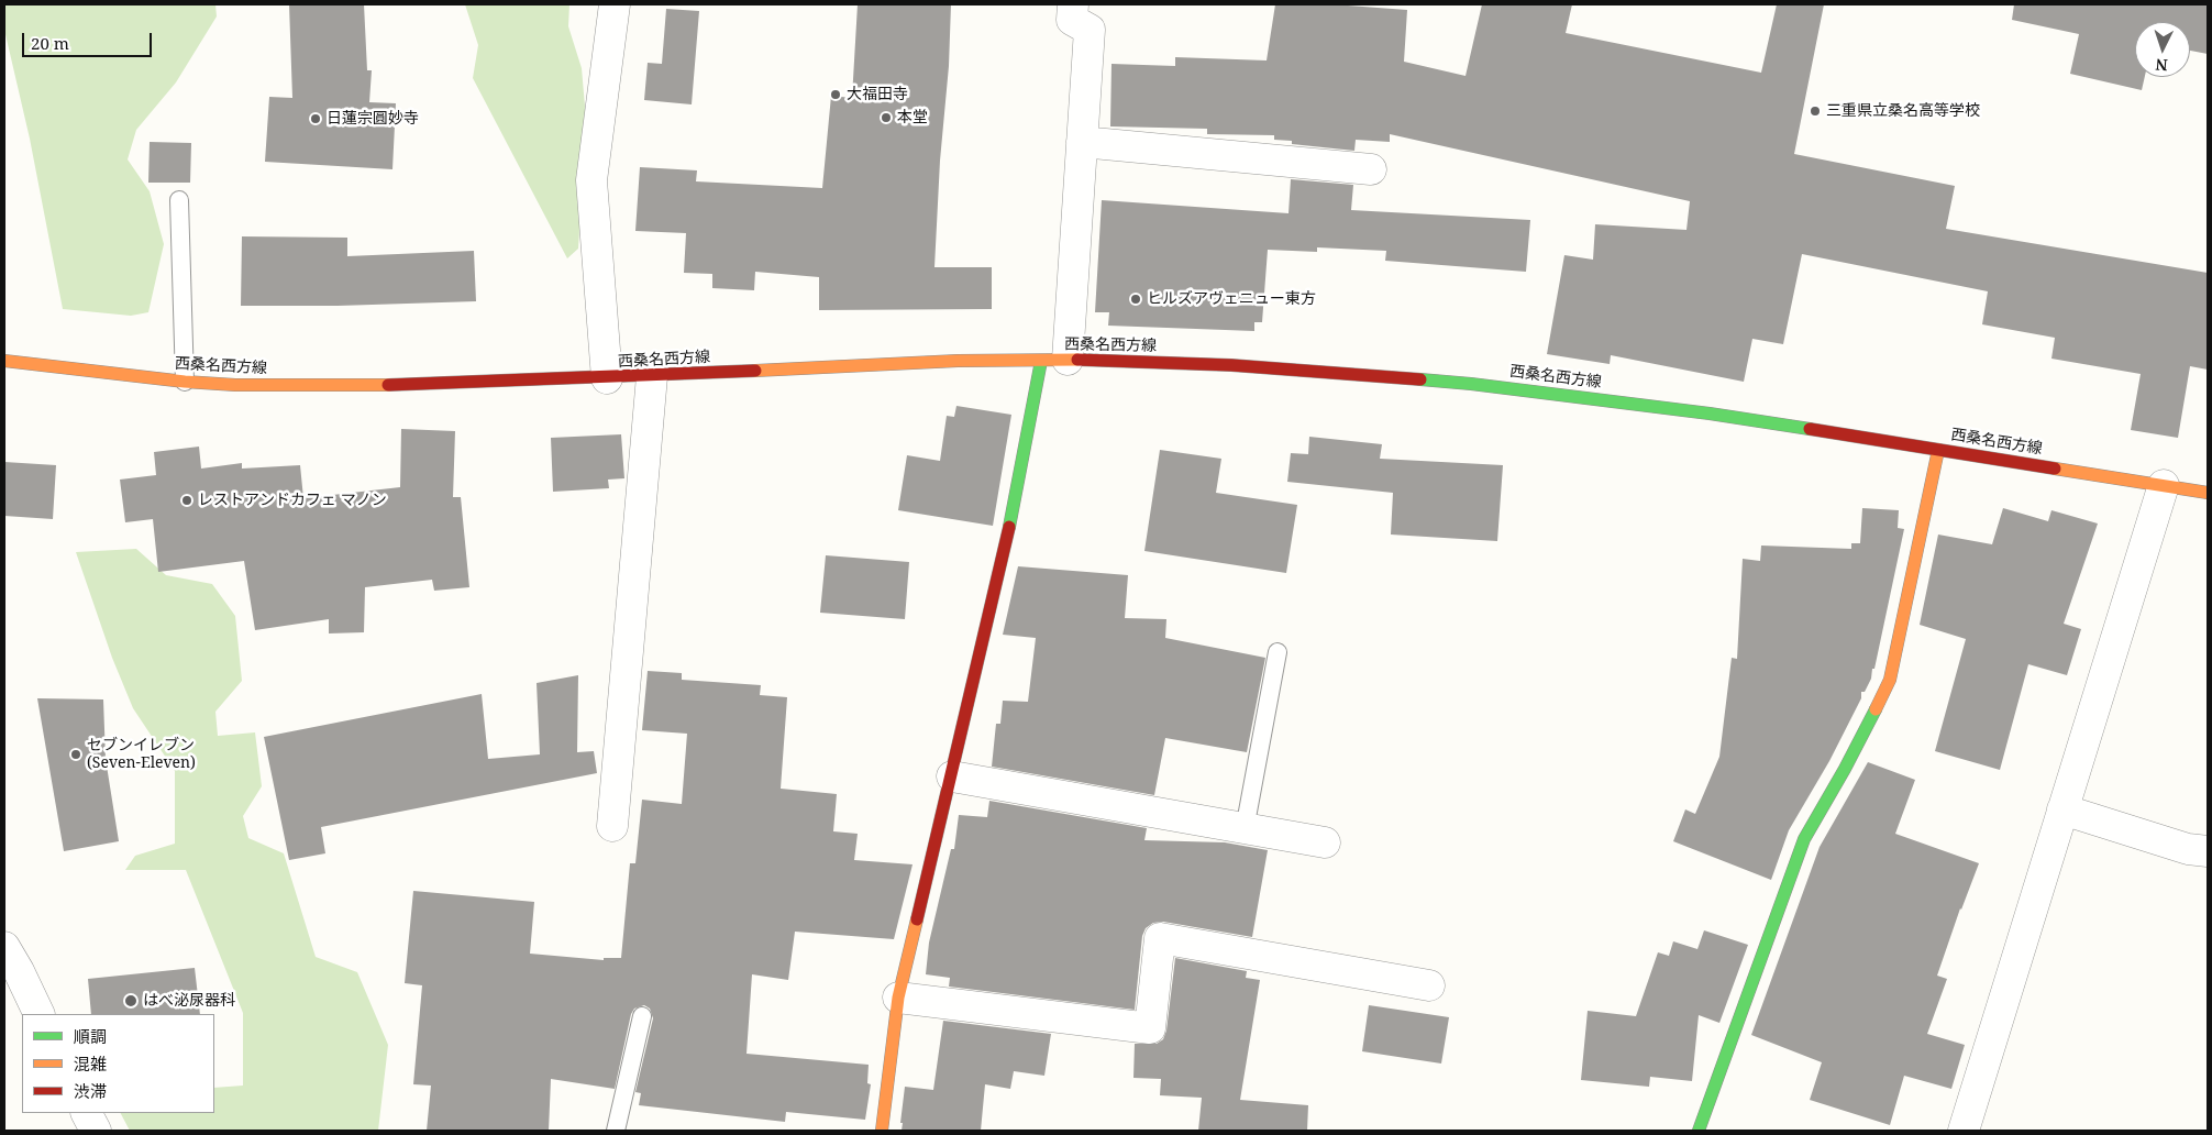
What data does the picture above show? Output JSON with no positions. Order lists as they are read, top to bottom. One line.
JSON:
{"streets":{"street":["西桑名西方線"]},"places":["大福田寺","三重県立桑名高等学校","本堂","日蓮宗圓妙寺","ヒルズアヴェニュー東方","レストアンドカフェ マノン","セブンイレブン (Seven-Eleven)","はべ泌尿器科"],"legend":["順調","混雑","渋滞"],"scale_bar":"20 m","north":"bottom"}
